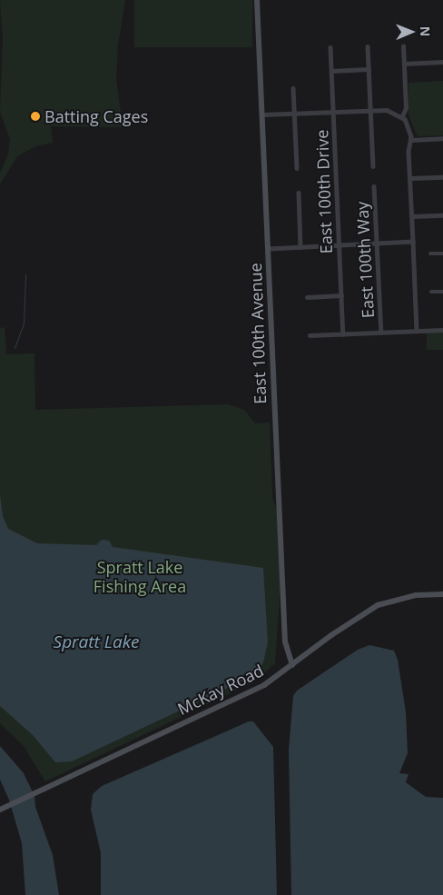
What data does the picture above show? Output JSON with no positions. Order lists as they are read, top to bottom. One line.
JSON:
{"streets":{"street":["East 100th Drive","East 100th Way","East 100th Avenue","McKay Road"]},"crossings":[["East 100th Avenue","McKay Road"]],"water":["Spratt Lake"],"parks":["Spratt Lake Fishing Area"],"places":["Batting Cages"],"north":"right"}
